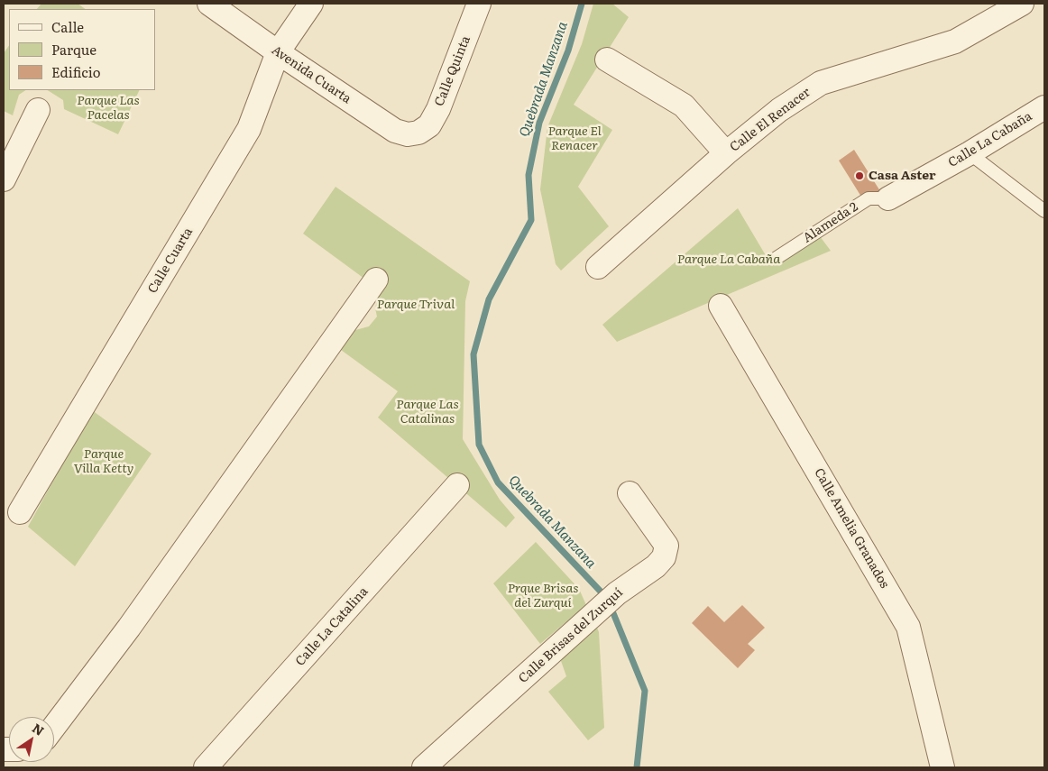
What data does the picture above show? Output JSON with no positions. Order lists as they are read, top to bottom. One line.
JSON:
{"streets":{"street":["Calle Quinta","Avenida Cuarta","Calle El Renacer","Calle La Cabaña","Calle Cuarta","Calle Amelia Granados","Calle La Catalina","Calle Brisas del Zurquí"],"lane":["Alameda 2"]},"crossings":[["Calle Quinta","Avenida Cuarta"],["Avenida Cuarta","Calle Cuarta"],["Calle La Cabaña","Alameda 2"]],"water":["Quebrada Manzana"],"parks":["Parque Las Pacelas","Parque El Renacer","Parque La Cabaña","Parque Trival","Parque Las Catalinas","Parque Villa Ketty","Prque Brisas del Zurquí"],"places":["Casa Aster"],"legend":["Calle","Parque","Edificio"],"north":"top right"}
